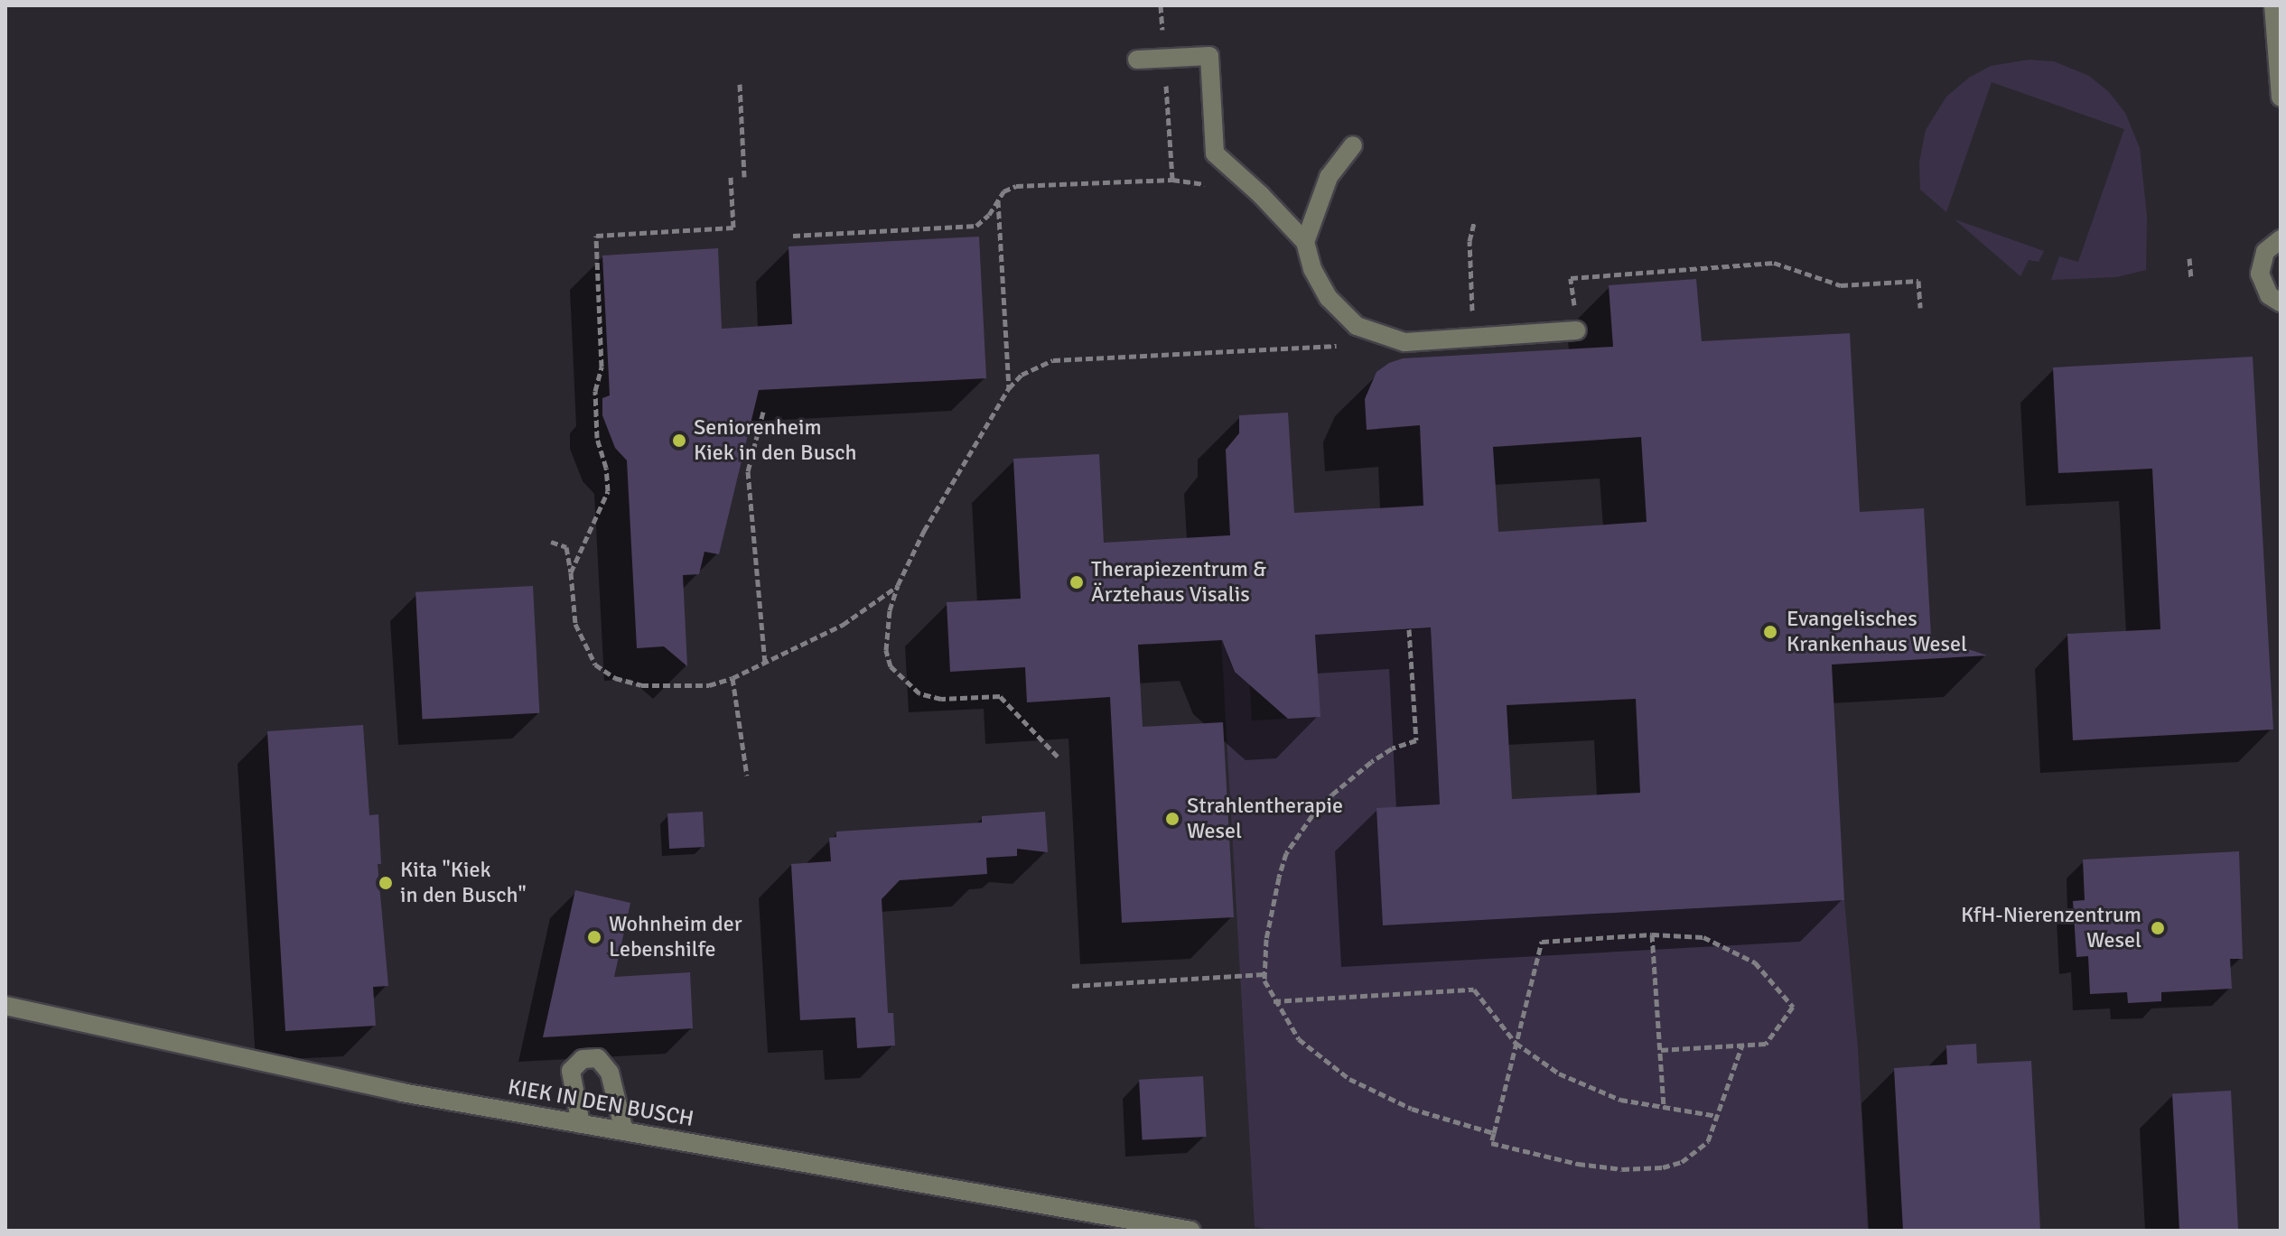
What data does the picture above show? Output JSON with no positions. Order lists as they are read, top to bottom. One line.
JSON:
{"streets":{"street":["KIEK IN DEN BUSCH"]},"places":["Seniorenheim Kiek in den Busch","Therapiezentrum & Ärztehaus Visalis","Evangelisches Krankenhaus Wesel","Strahlentherapie Wesel","Kita \"Kiek in den Busch\"","KfH-Nierenzentrum Wesel","Wohnheim der Lebenshilfe"]}
